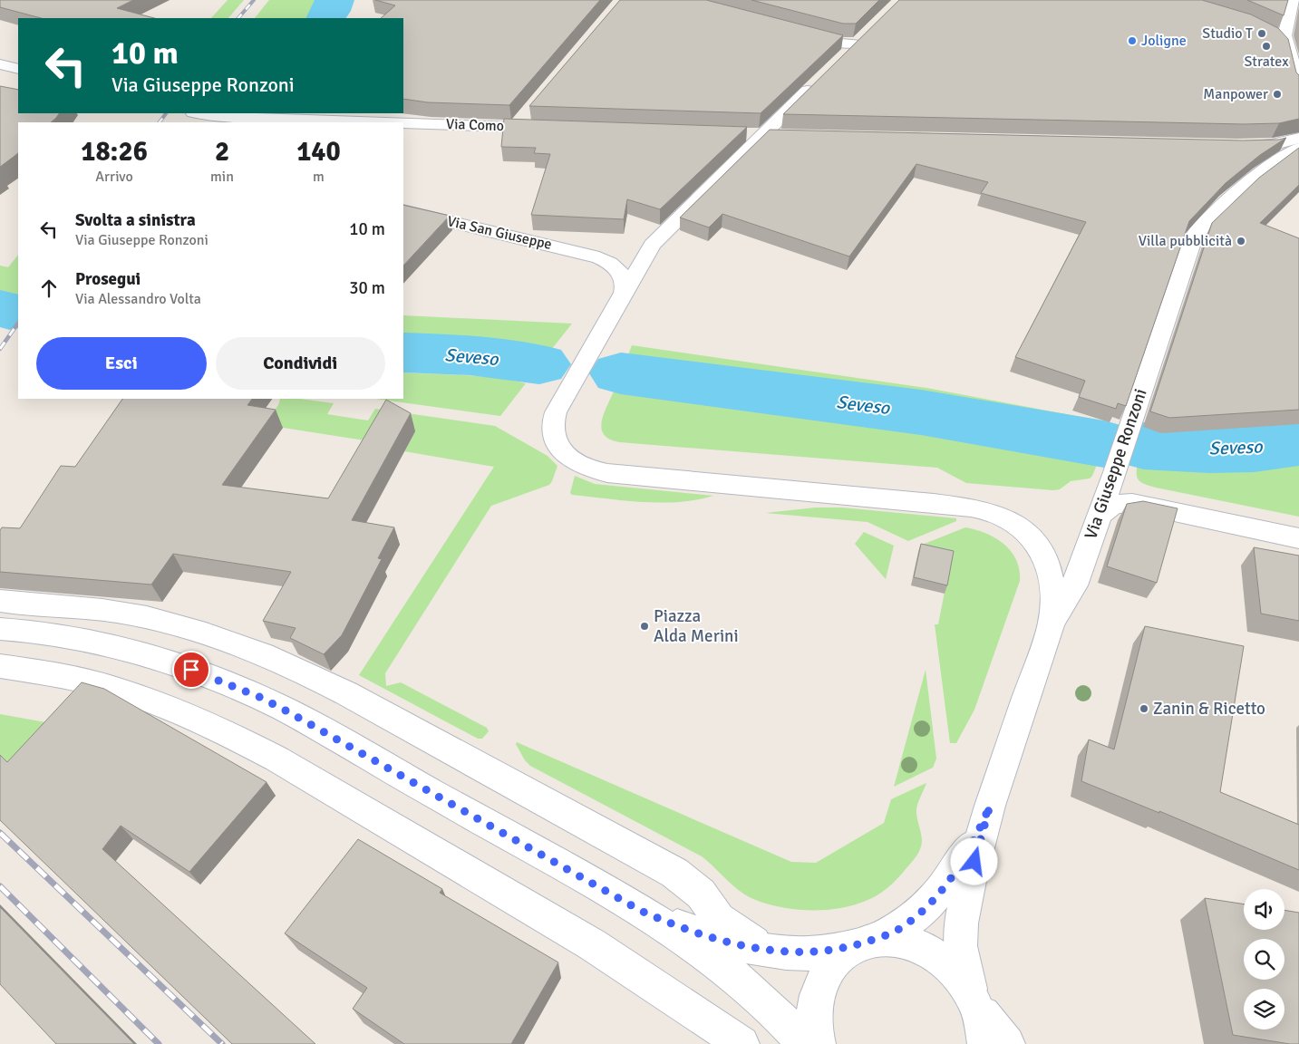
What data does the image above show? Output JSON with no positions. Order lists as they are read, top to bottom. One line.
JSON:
{"streets":{"street":["Via Como","Via San Giuseppe","Via Giuseppe Ronzoni"]},"water":["Seveso"],"places":["Studio T","Joligne","Stratex","Manpower","Villa pubblicità","Piazza Alda Merini","Zanin & Ricetto"],"page":{"turn":["10 m","Via Giuseppe Ronzoni"],"eta":["18:26","Arrivo","2","min","140","m"],"list":[{"name":"Svolta a sinistra","note":"Via Giuseppe Ronzoni","value":"10 m"},{"name":"Prosegui","note":"Via Alessandro Volta","value":"30 m"}],"buttons":["Esci","Condividi"]}}
